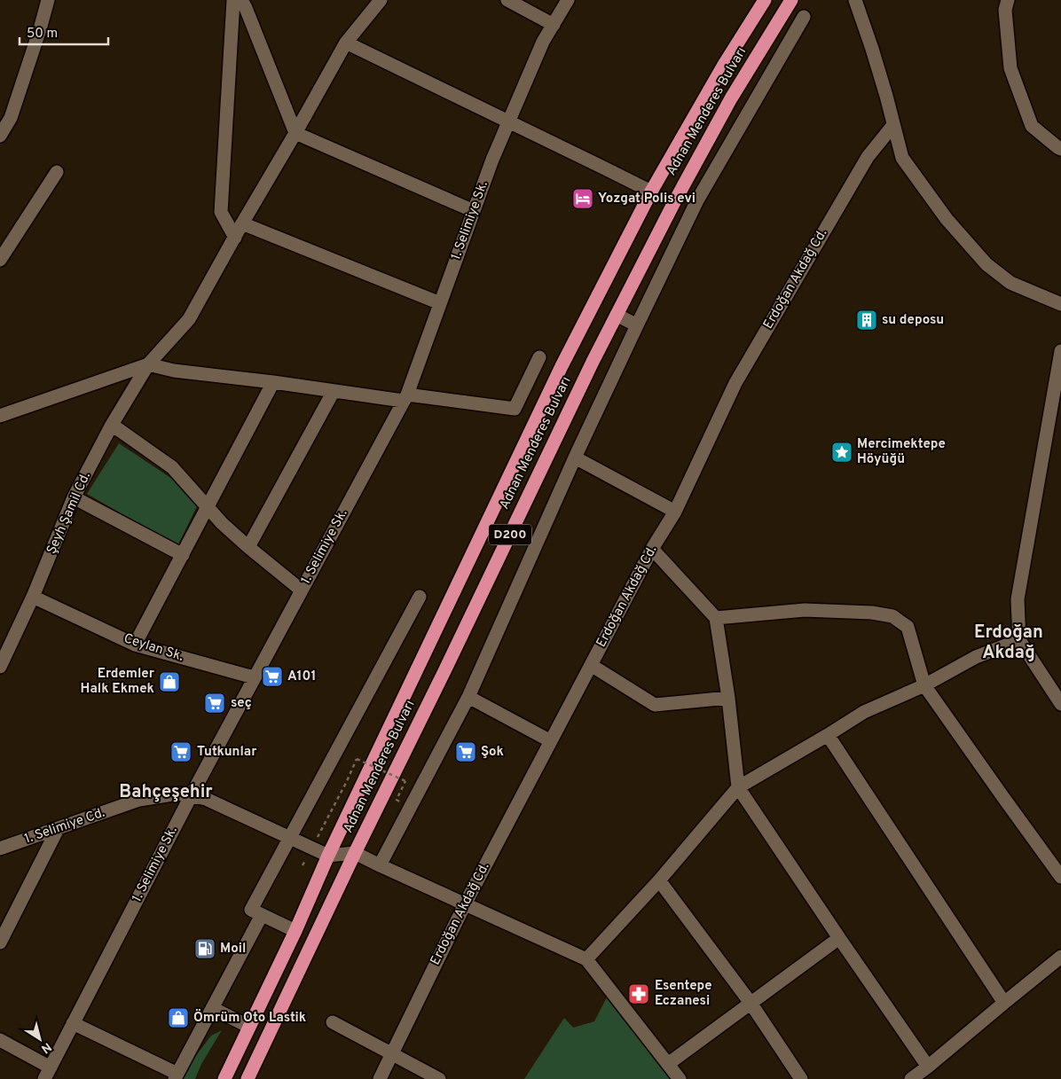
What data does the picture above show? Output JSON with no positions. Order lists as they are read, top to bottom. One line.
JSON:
{"streets":{"highway":["Adnan Menderes Bulvarı","D200"],"street":["1. Selimiye Sk.","Erdoğan Akdağ Cd.","Şeyh Şamil Cd.","Ceylan Sk.","1. Selimiye Cd."]},"crossings":[["Adnan Menderes Bulvarı","1. Selimiye Cd."],["1. Selimiye Sk.","Ceylan Sk."],["1. Selimiye Sk.","1. Selimiye Cd."],["Şeyh Şamil Cd.","Ceylan Sk."]],"districts":["Erdoğan Akdağ","Bahçeşehir"],"places":{"hotel":["Yozgat Polis evi"],"building":["su deposu"],"place":["Mercimektepe Höyüğü"],"supermarket":["A101","seç","Tutkunlar","Şok"],"shop":["Erdemler Halk Ekmek","Ömrüm Oto Lastik"],"fuel station":["Moil"],"pharmacy":["Esentepe Eczanesi"]},"scale_bar":"50 m","north":"bottom right"}
